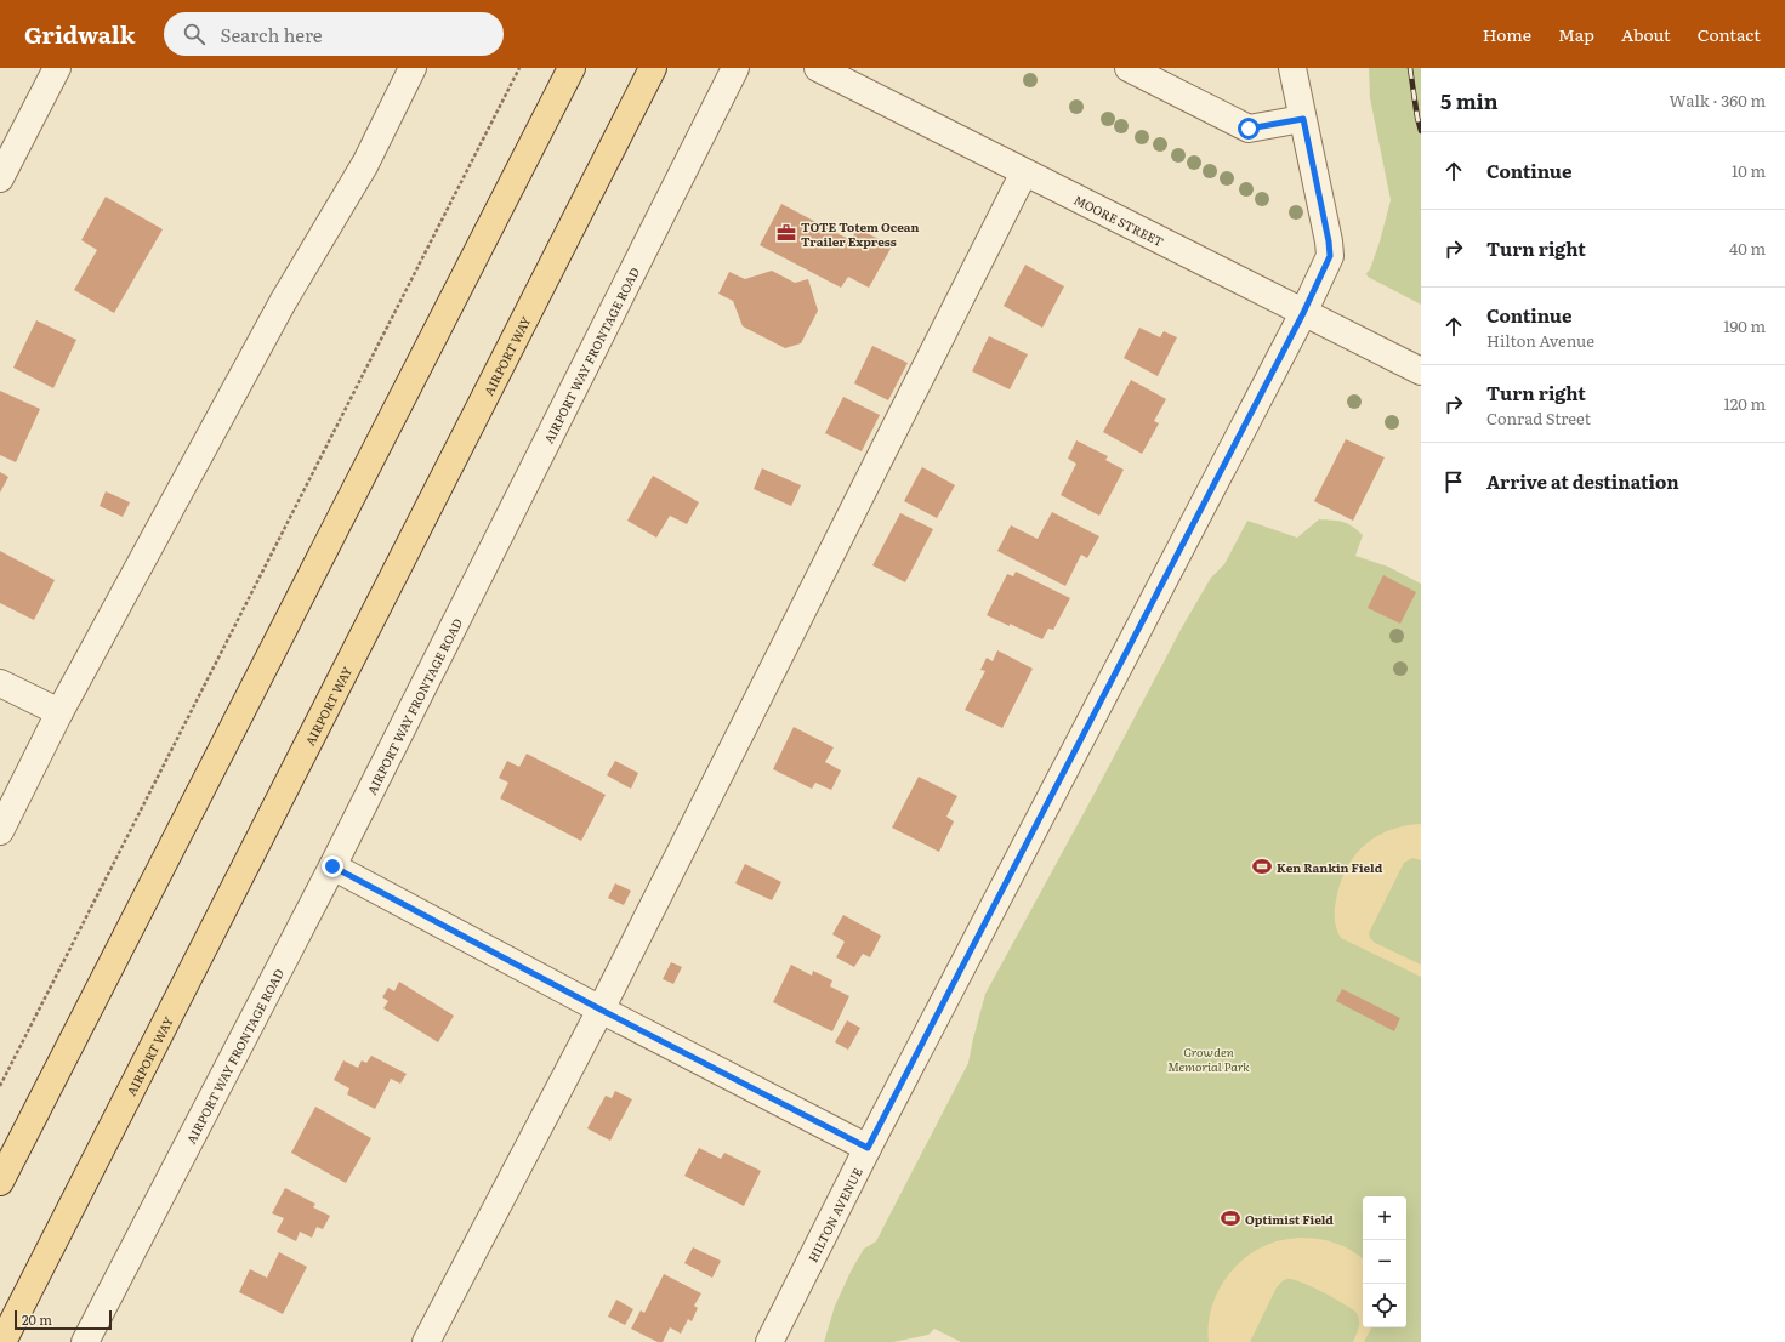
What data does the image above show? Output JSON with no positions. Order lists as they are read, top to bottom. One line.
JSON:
{"streets":{"main road":["AIRPORT WAY"],"street":["MOORE STREET","AIRPORT WAY FRONTAGE ROAD","HILTON AVENUE"]},"crossings":[["MOORE STREET","HILTON AVENUE"]],"parks":["Growden Memorial Park"],"places":{"office":["TOTE Totem Ocean Trailer Express"],"sports":["Ken Rankin Field","Optimist Field"]},"scale_bar":"20 m","page":{"header":"Gridwalk","search":"Search here","nav":["Home","Map","About","Contact"],"heading":["5 min","Walk · 360 m"],"list":[["Continue","10 m"],["Turn right","40 m"],["Continue","Hilton Avenue","190 m"],["Turn right","Conrad Street","120 m"],"Arrive at destination"],"map_buttons":["+","−"],"scale":"20 m"}}
